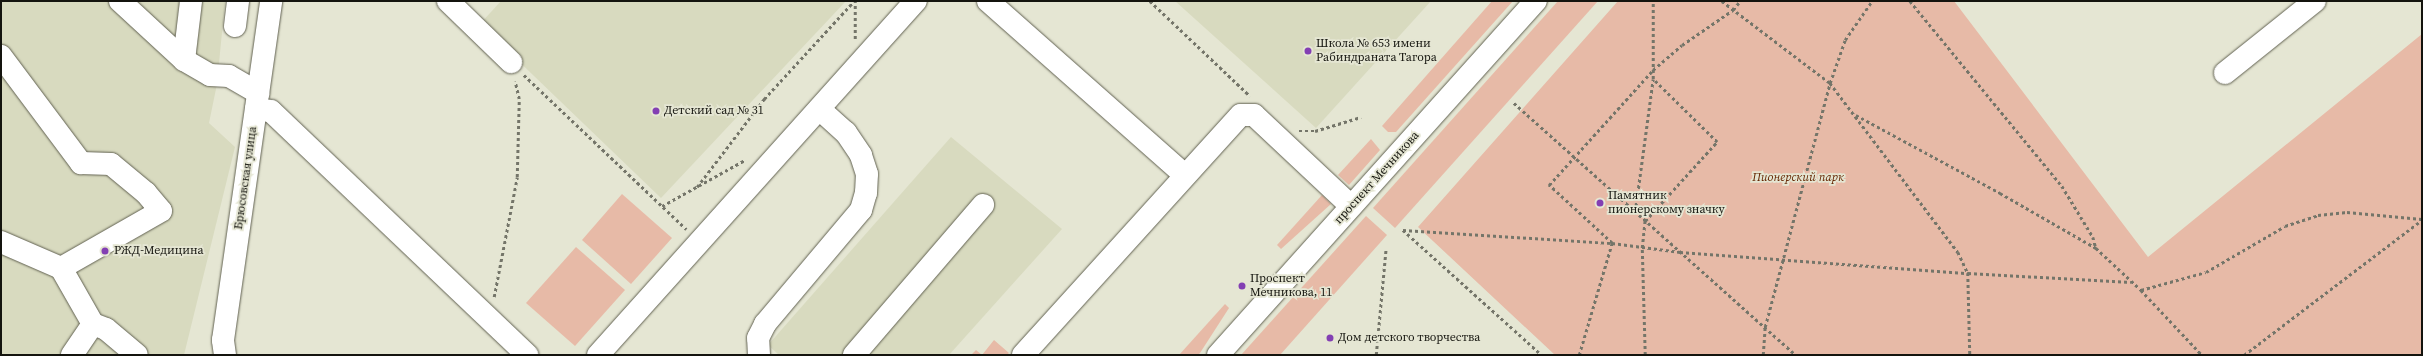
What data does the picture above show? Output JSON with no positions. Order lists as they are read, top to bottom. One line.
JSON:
{"streets":{"street":["Брюсовская улица","проспект Мечникова"]},"parks":["Пионерский парк"],"places":["Школа № 653 имени Рабиндраната Тагора","Детский сад № 31","Памятник пионерскому значку","РЖД-Медицина","Проспект Мечникова, 11","Дом детского творчества"]}
